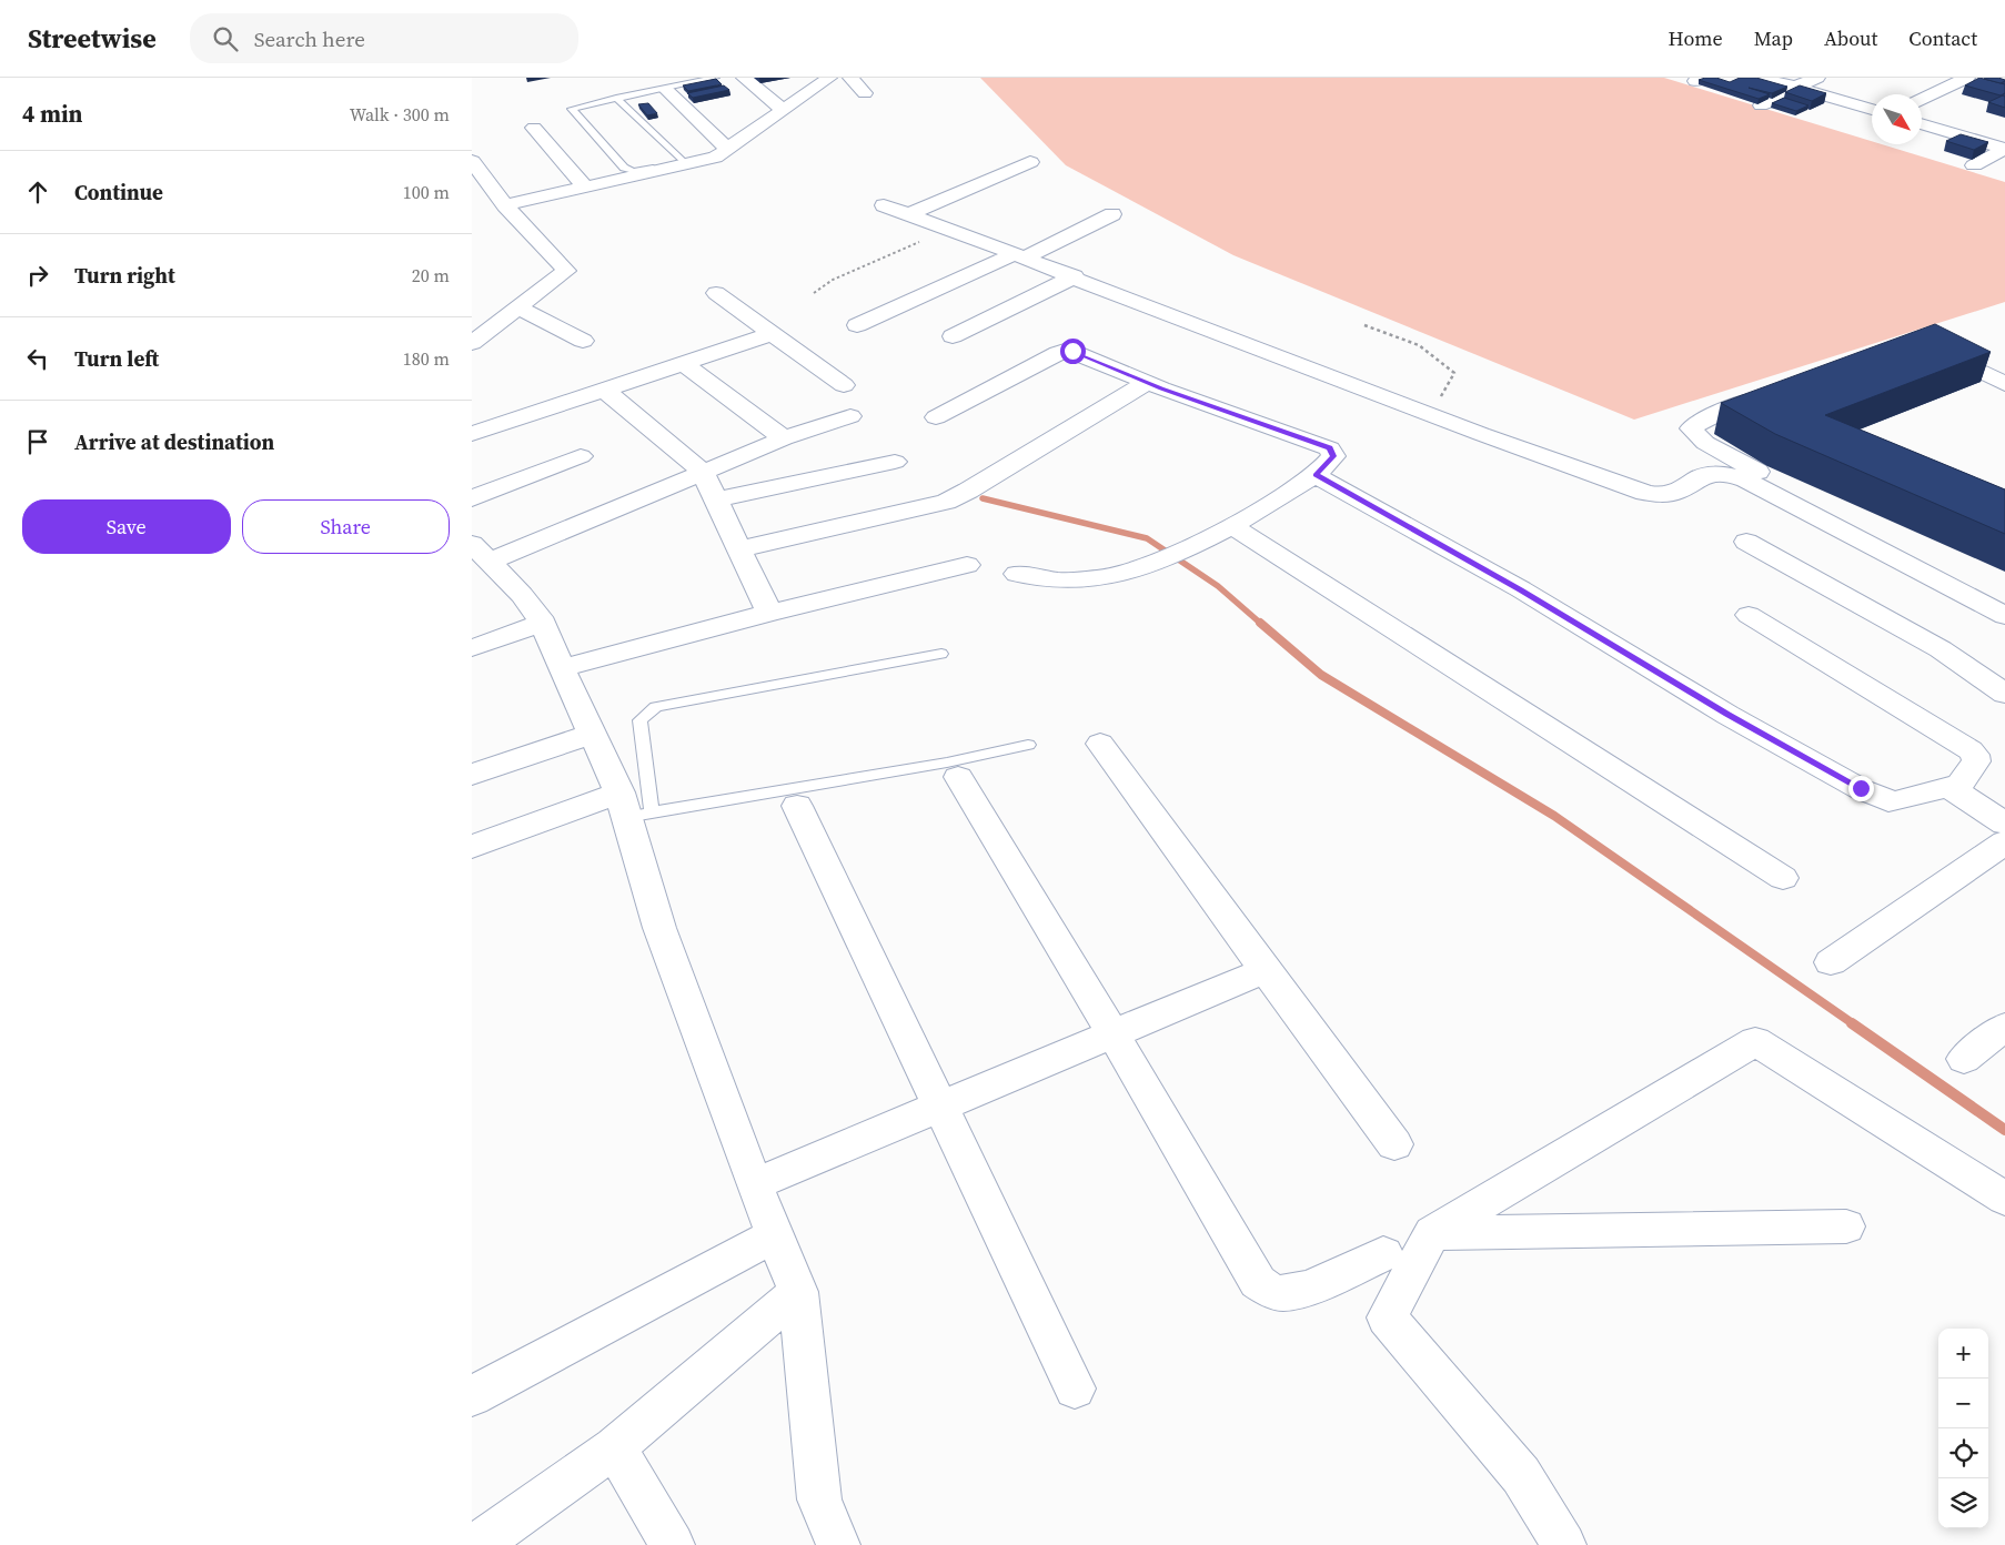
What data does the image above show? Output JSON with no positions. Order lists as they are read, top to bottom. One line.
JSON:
{"north":"bottom right","page":{"header":"Streetwise","search":"Search here","nav":["Home","Map","About","Contact"],"heading":["4 min","Walk · 300 m"],"list":[["Continue","100 m"],["Turn right","20 m"],["Turn left","180 m"],"Arrive at destination"],"buttons":["Save","Share"],"map_buttons":["+","−"]}}
